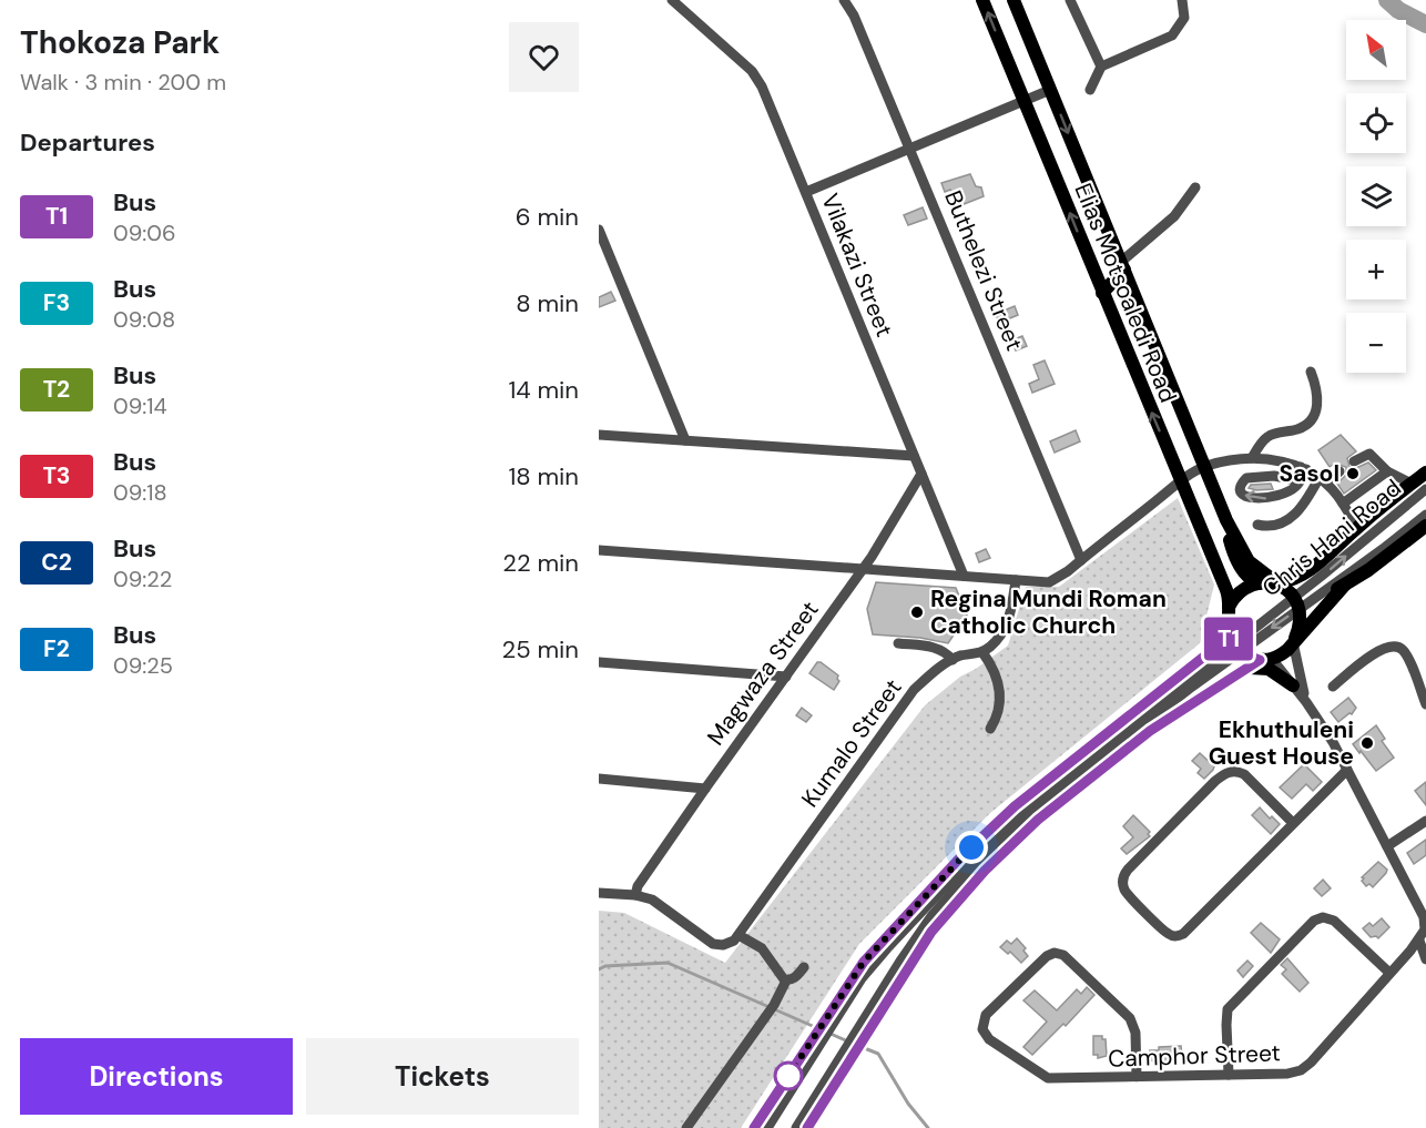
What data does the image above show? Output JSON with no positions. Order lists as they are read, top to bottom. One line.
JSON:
{"streets":{"main road":["Elias Motsoaledi Road","Chris Hani Road"],"street":["Vilakazi Street","Buthelezi Street","Magwaza Street","Kumalo Street","Camphor Street"]},"crossings":[["Vilakazi Street","Magwaza Street"],["Elias Motsoaledi Road","Chris Hani Road"]],"places":["Sasol","Regina Mundi Roman Catholic Church","Ekhuthuleni Guest House"],"lines":["bus line T1"],"north":"top left","page":{"heading":[["Thokoza Park","Walk · 3 min · 200 m"],"Departures"],"on_map":"T1","map_buttons":["+","−"],"list":[{"mark":"T1","name":"Bus","note":"09:06","value":"6 min"},{"mark":"F3","name":"Bus","note":"09:08","value":"8 min"},{"mark":"T2","name":"Bus","note":"09:14","value":"14 min"},{"mark":"T3","name":"Bus","note":"09:18","value":"18 min"},{"mark":"C2","name":"Bus","note":"09:22","value":"22 min"},{"mark":"F2","name":"Bus","note":"09:25","value":"25 min"}],"buttons":["Directions","Tickets"]}}
